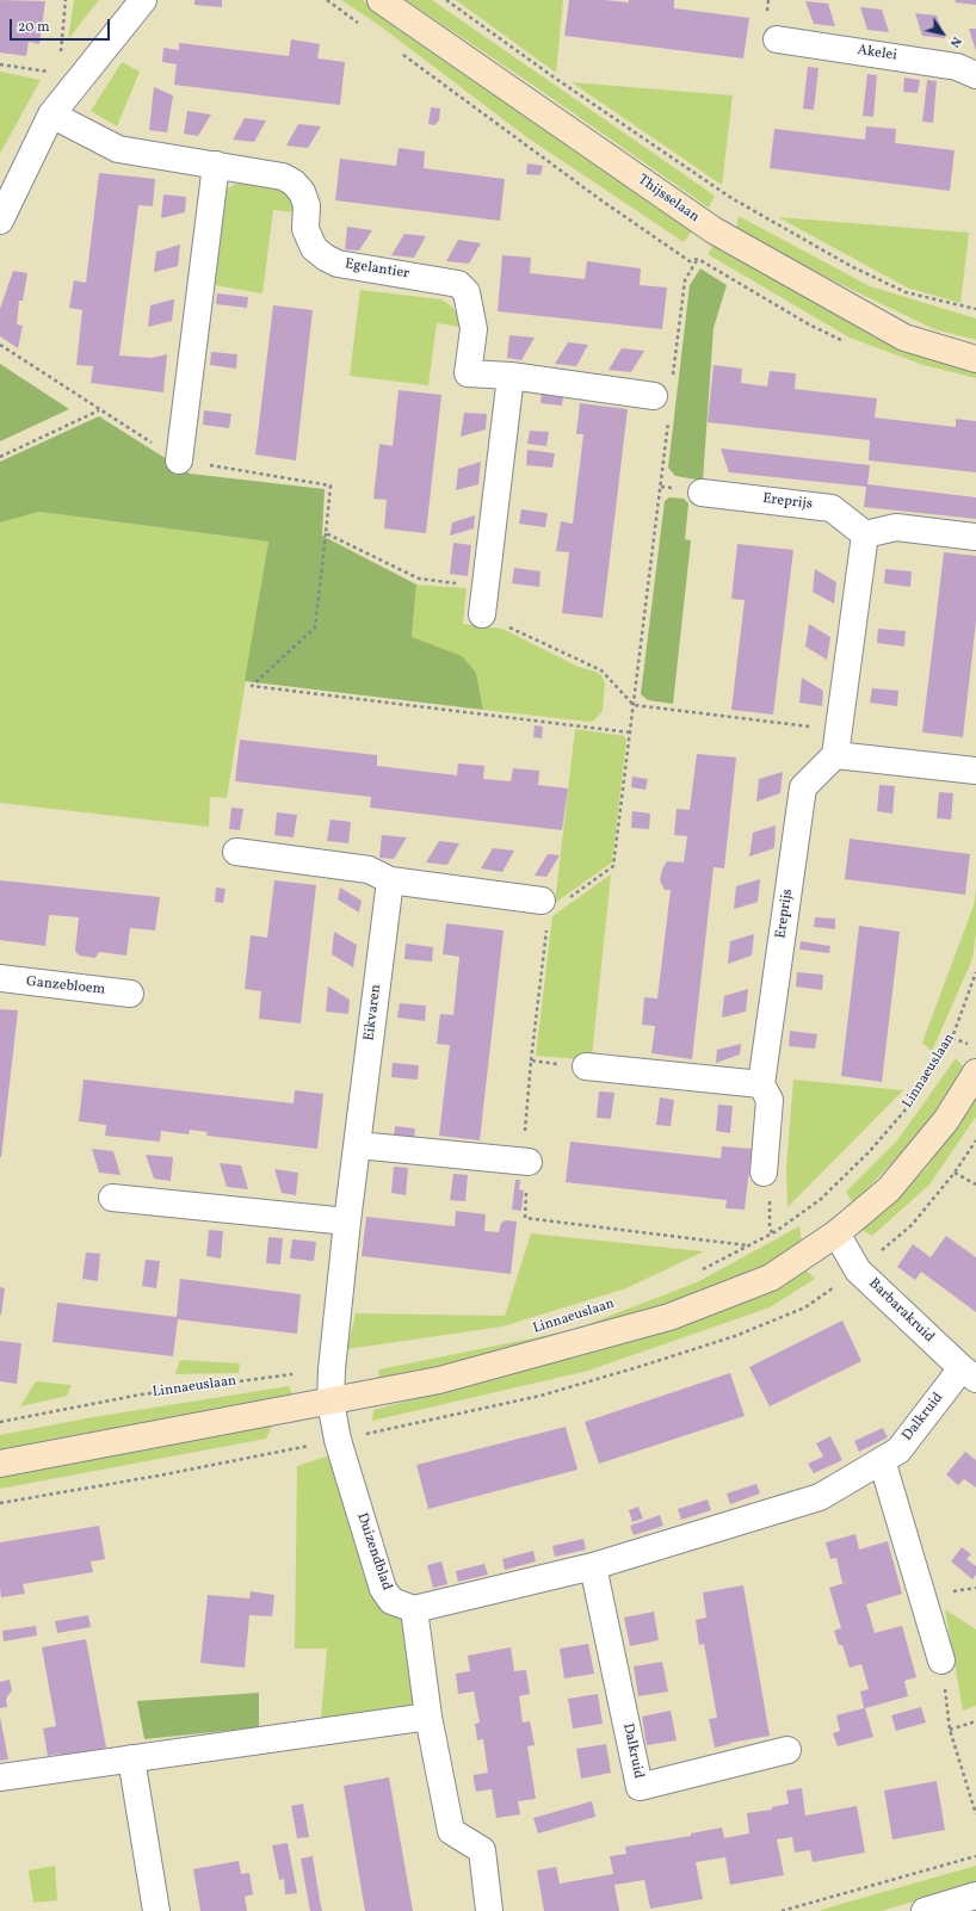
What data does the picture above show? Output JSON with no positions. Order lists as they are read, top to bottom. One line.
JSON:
{"streets":{"street":["Akelei","Thijsselaan","Egelantier","Ereprijs","Ganzebloem","Eikvaren","Linnaeuslaan","Barbarakruid","Dalkruid","Duizendblad"]},"crossings":[["Eikvaren","Linnaeuslaan"],["Eikvaren","Duizendblad"],["Linnaeuslaan","Barbarakruid"],["Linnaeuslaan","Duizendblad"],["Barbarakruid","Dalkruid"],["Dalkruid","Duizendblad"]],"scale_bar":"20 m","north":"bottom right"}
